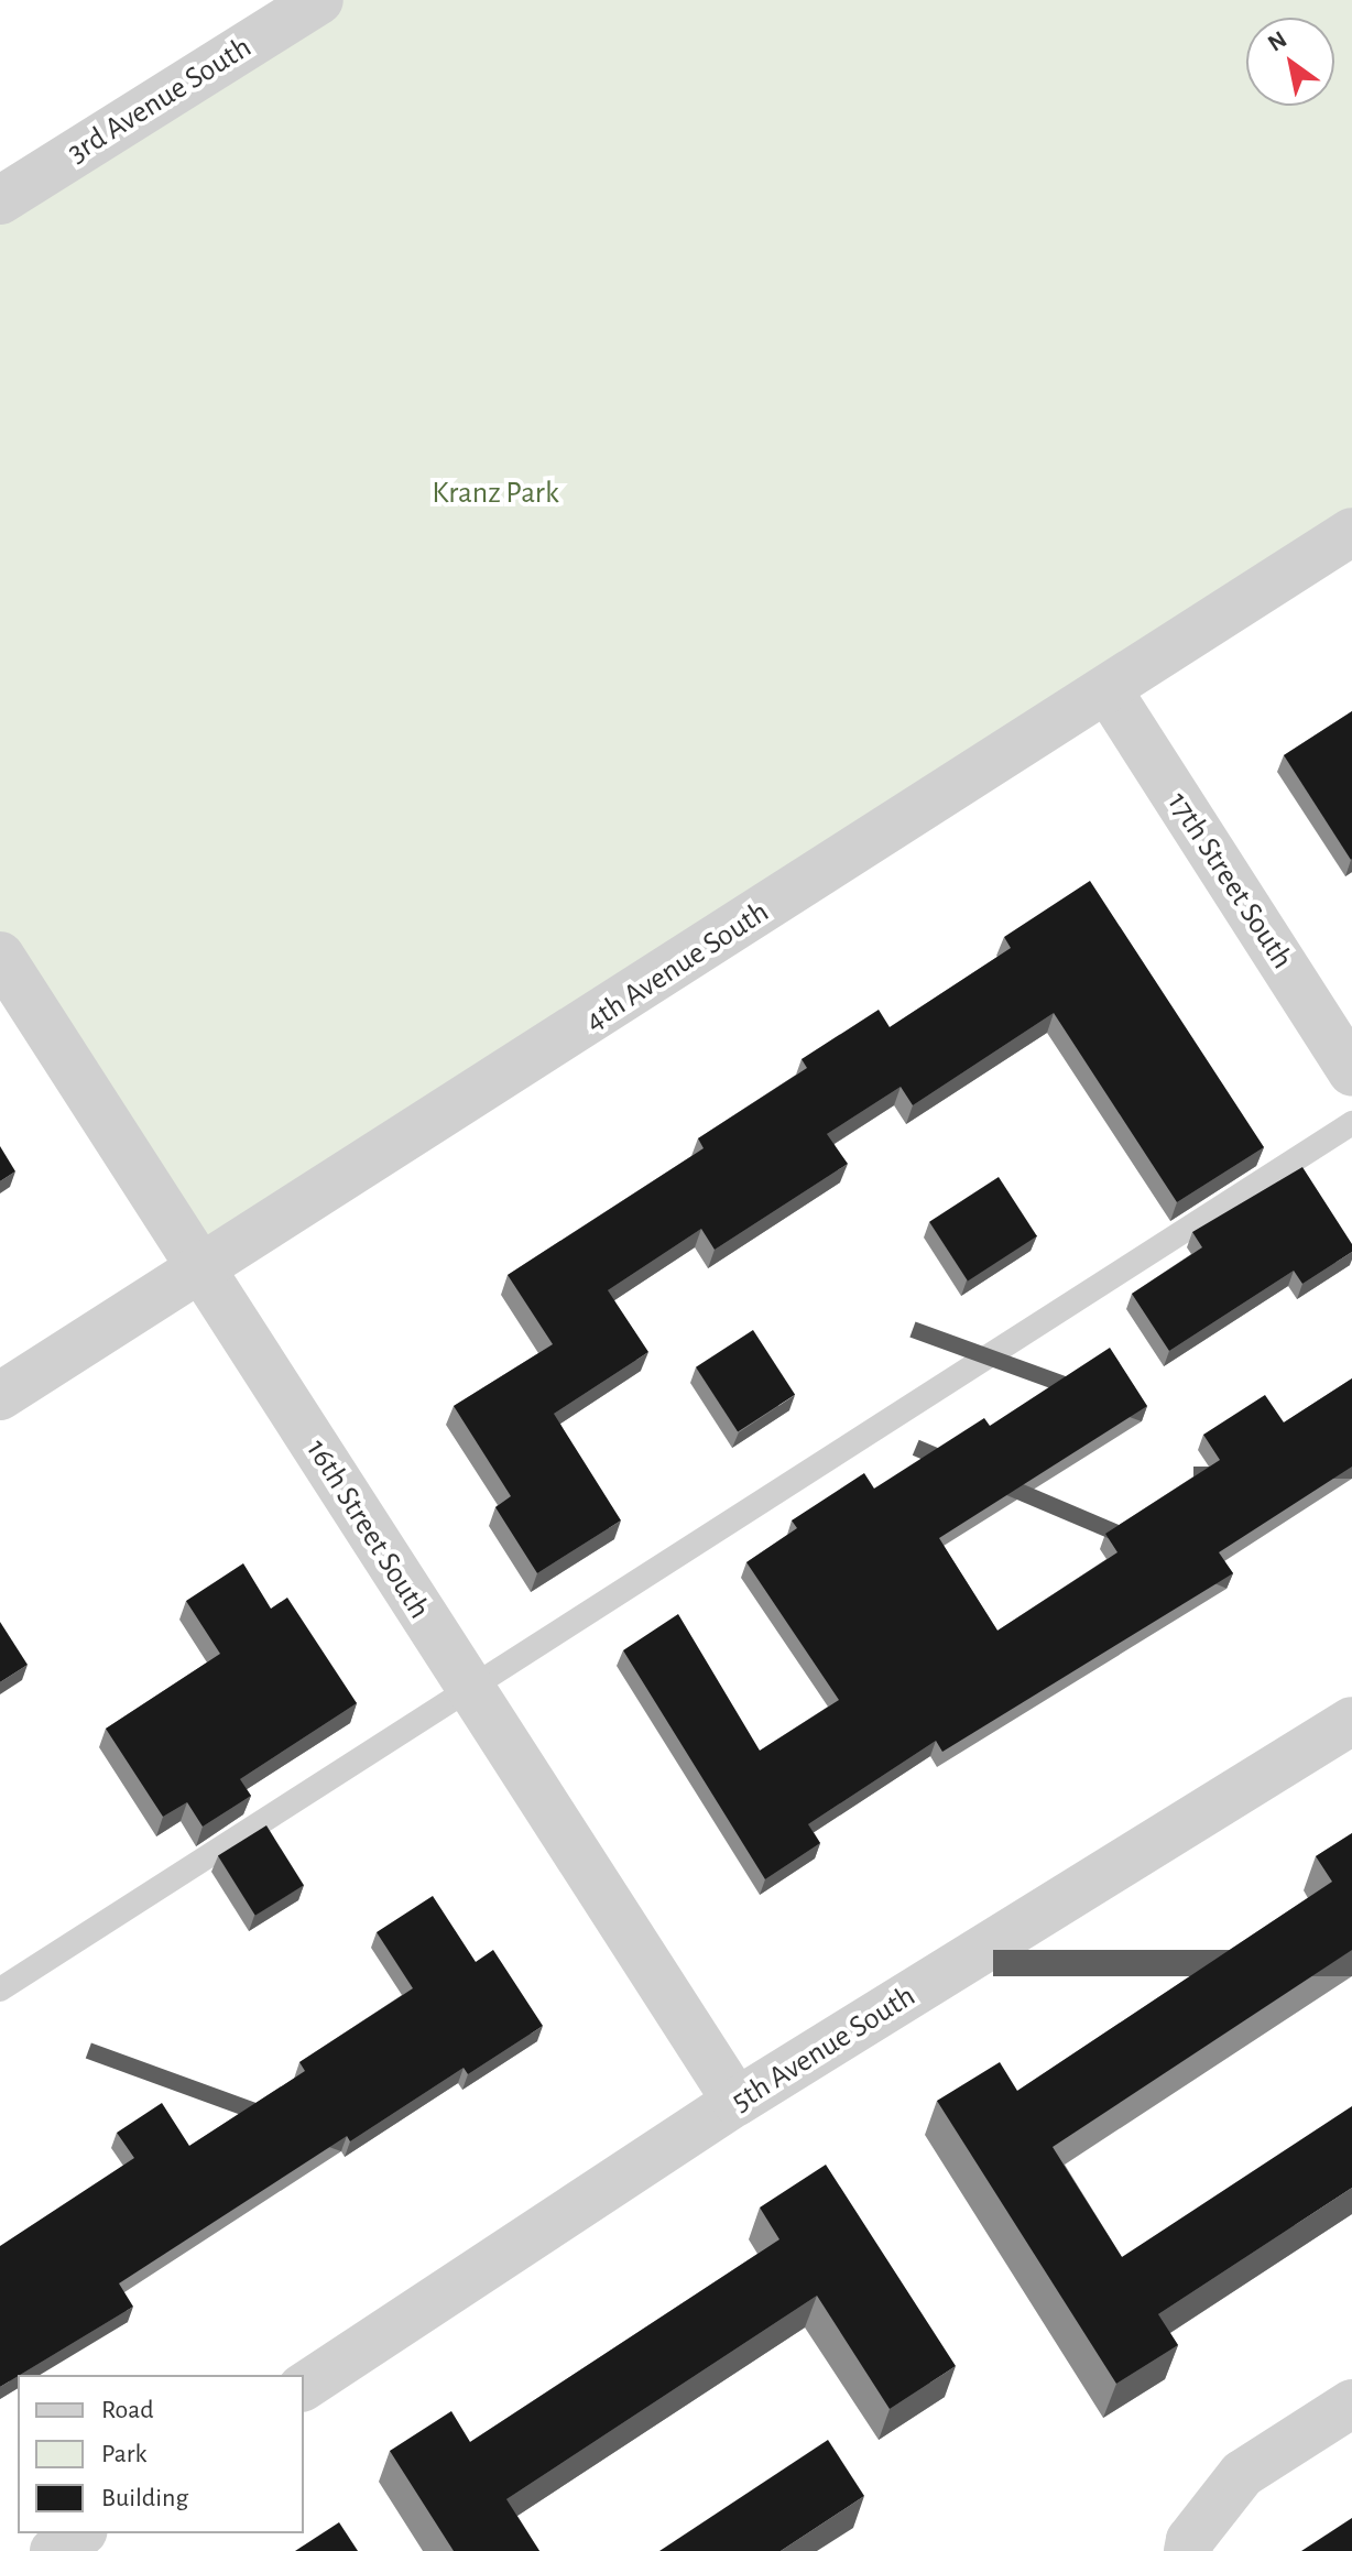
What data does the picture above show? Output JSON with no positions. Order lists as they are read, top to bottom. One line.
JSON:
{"streets":{"street":["3rd Avenue South","17th Street South","4th Avenue South","16th Street South","5th Avenue South"]},"crossings":[["17th Street South","4th Avenue South"],["4th Avenue South","16th Street South"],["16th Street South","5th Avenue South"]],"parks":["Kranz Park"],"legend":["Road","Park","Building"],"north":"top left"}
